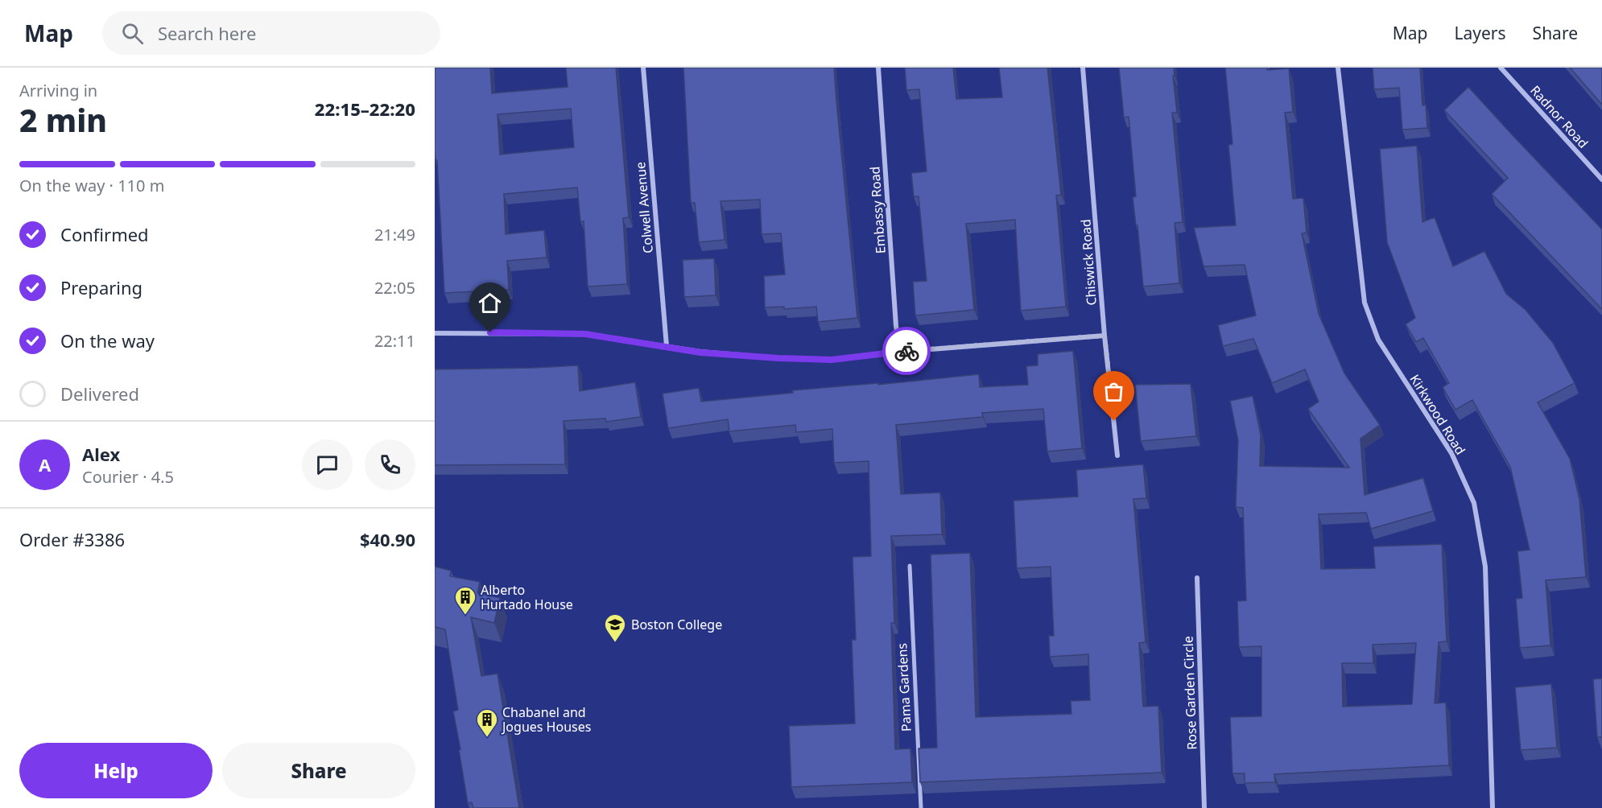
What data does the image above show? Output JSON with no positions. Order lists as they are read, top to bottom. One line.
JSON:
{"streets":{"street":["Radnor Road","Colwell Avenue","Embassy Road","Chiswick Road","Kirkwood Road","Pama Gardens","Rose Garden Circle"]},"places":{"building":["Alberto Hurtado House","Chabanel and Jogues Houses"],"school or university":["Boston College"]},"page":{"header":"Map","search":"Search here","nav":["Map","Layers","Share"],"heading":["2 min","Arriving in","22:15–22:20"],"panel":["Alex","Courier · 4.5","Order #3386","$40.90"],"bar":"On the way · 110 m","list":[["Confirmed","21:49"],["Preparing","22:05"],["On the way","22:11"],"Delivered"],"round":"A","buttons":["Help","Share"]}}
